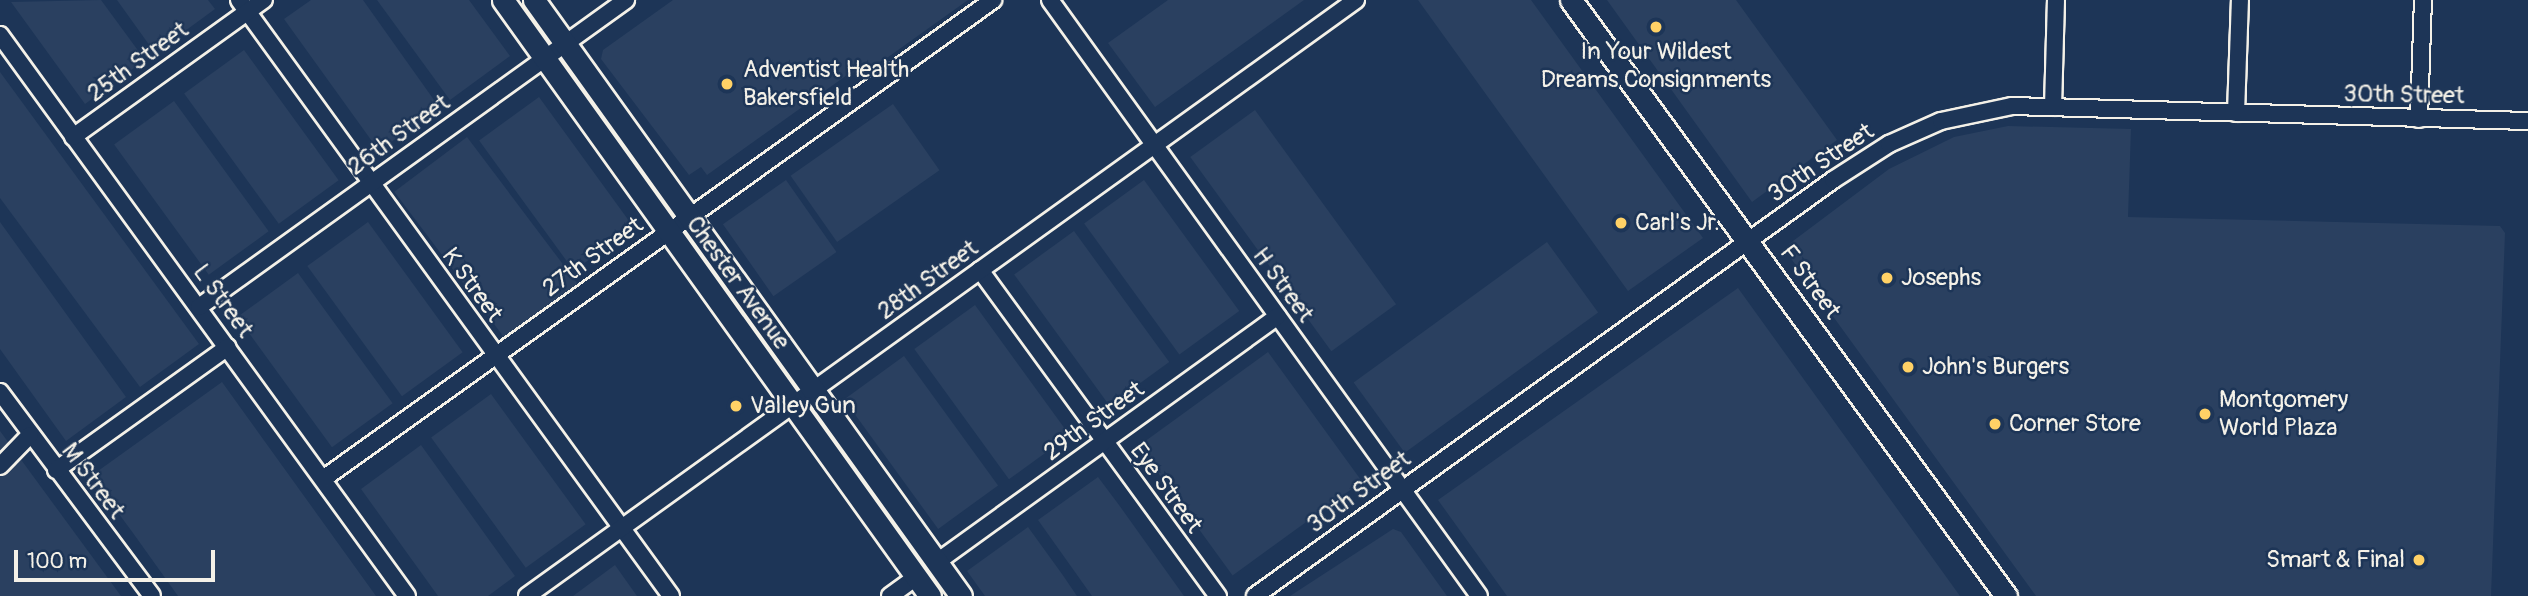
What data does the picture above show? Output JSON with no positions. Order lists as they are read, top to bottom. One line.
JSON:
{"streets":{"main road":["F Street","Chester Avenue"],"street":["25th Street","30th Street","26th Street","27th Street","28th Street","K Street","H Street","L Street","29th Street","M Street","Eye Street"]},"crossings":[["25th Street","K Street"],["25th Street","L Street"],["30th Street","F Street"],["30th Street","H Street"],["26th Street","Chester Avenue"],["26th Street","K Street"],["26th Street","L Street"],["27th Street","Chester Avenue"],["27th Street","K Street"],["27th Street","L Street"],["28th Street","Chester Avenue"],["28th Street","K Street"],["28th Street","H Street"],["28th Street","Eye Street"],["Chester Avenue","29th Street"],["H Street","29th Street"],["29th Street","Eye Street"]],"places":["In Your Wildest Dreams Consignments","Adventist Health Bakersfield","Carl's Jr.","Josephs","John's Burgers","Valley Gun","Montgomery World Plaza","Corner Store","Smart & Final"],"scale_bar":"100 m"}
